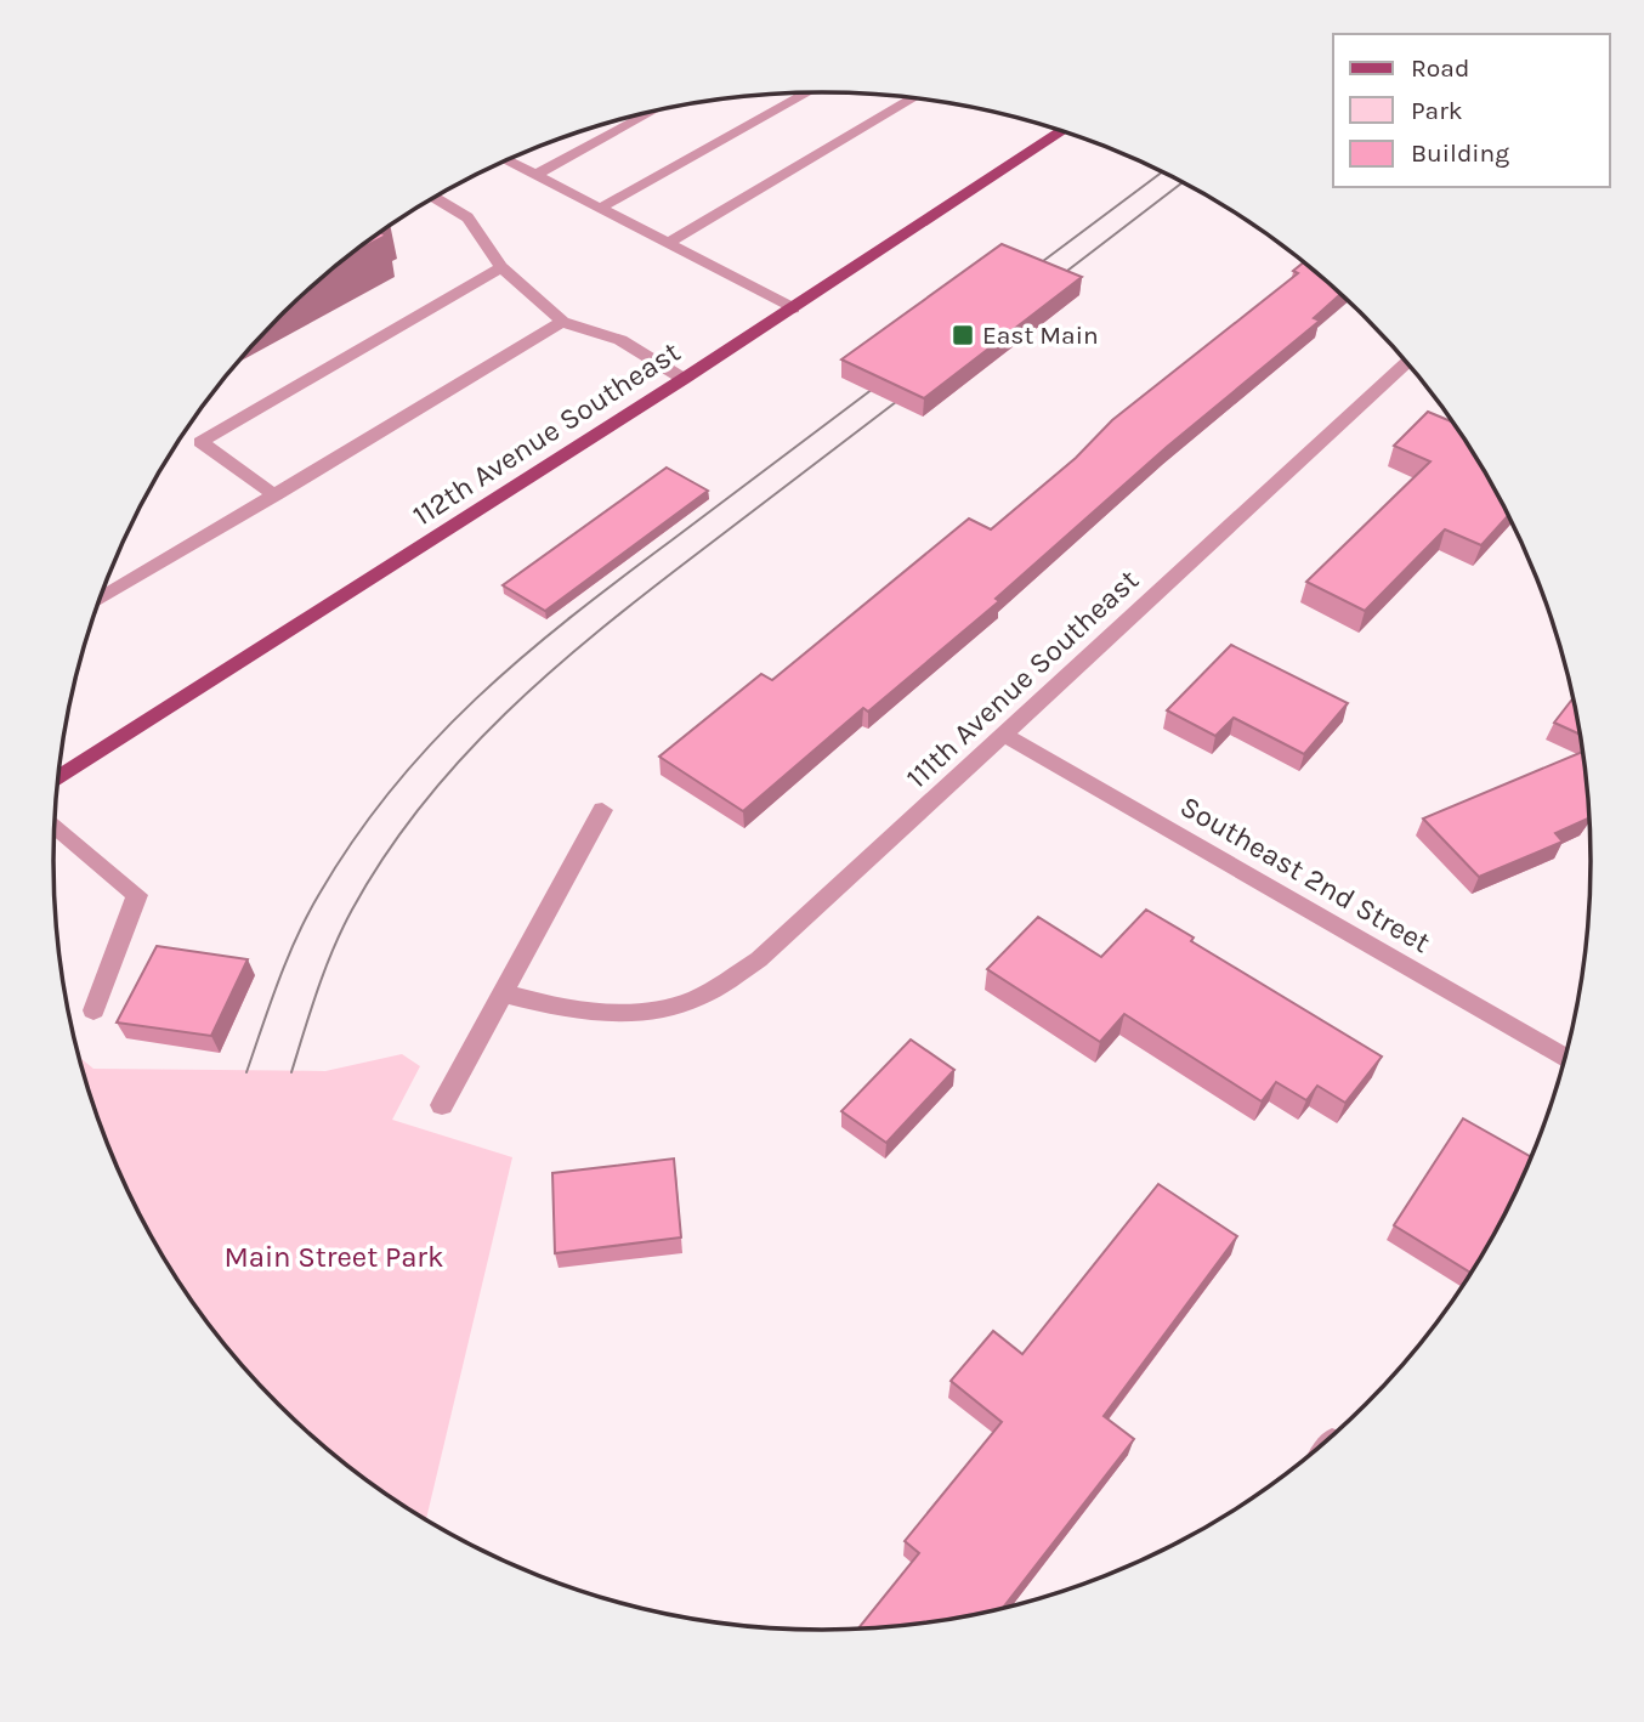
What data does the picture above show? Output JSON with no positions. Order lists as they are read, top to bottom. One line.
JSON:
{"streets":{"main road":["112th Avenue Southeast"],"street":["111th Avenue Southeast","Southeast 2nd Street"]},"crossings":[["111th Avenue Southeast","Southeast 2nd Street"]],"parks":["Main Street Park"],"places":{"transit":["East Main"]},"legend":["Road","Park","Building"]}
